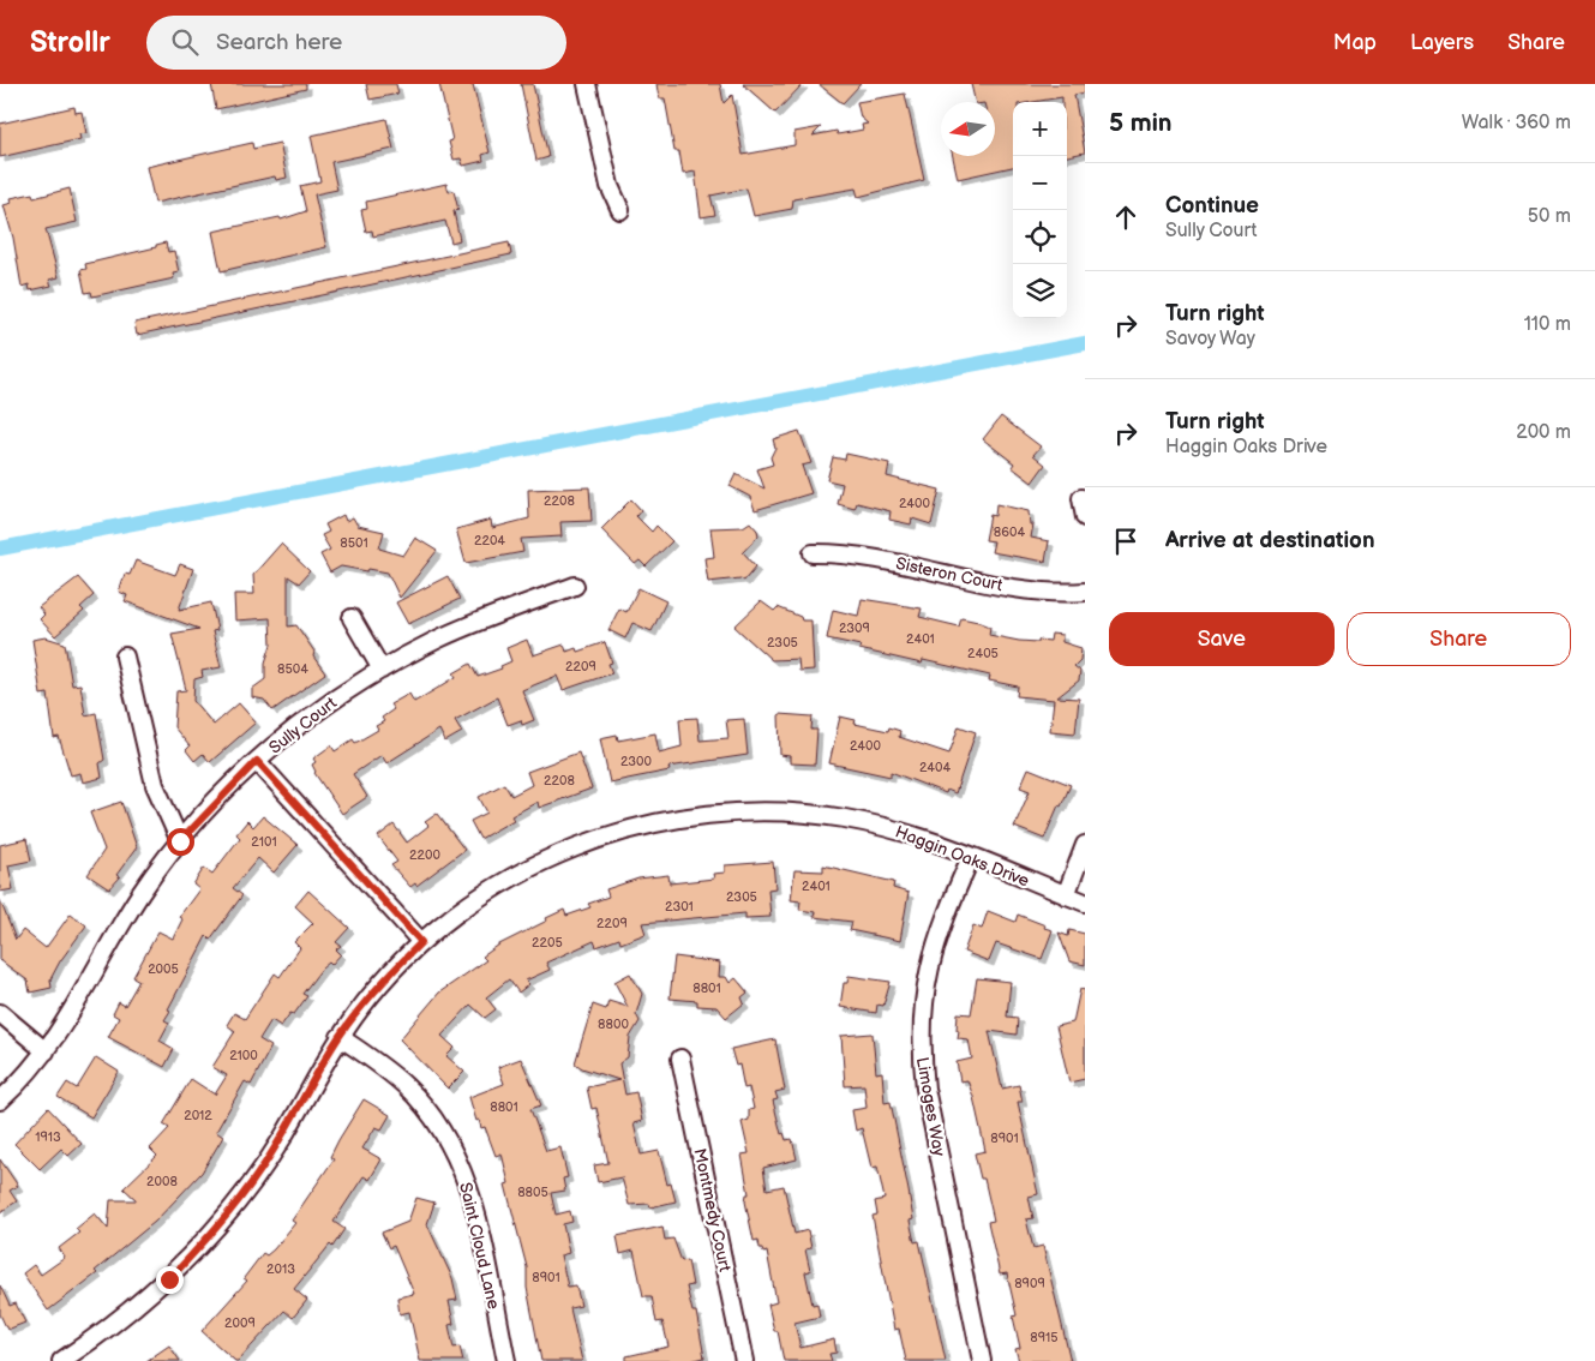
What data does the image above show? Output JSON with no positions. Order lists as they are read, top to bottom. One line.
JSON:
{"streets":{"street":["Sisteron Court","Sully Court","Haggin Oaks Drive","Limoges Way","Montmedy Court","Saint Cloud Lane"]},"crossings":[["Haggin Oaks Drive","Limoges Way"],["Haggin Oaks Drive","Saint Cloud Lane"]],"house_numbers":["2208","2400","8604","2204","8501","2309","2401","2305","2405","2209","8504","2400","2300","2404","2208","2101","2200","2401","2305","2301","2209","2205","2005","8801","8800","2100","8801","2012","1913","8901","2008","8805","2013","8901","8909","2009","8915"],"north":"left","page":{"header":"Strollr","search":"Search here","nav":["Map","Layers","Share"],"heading":["5 min","Walk · 360 m"],"map_buttons":["+","−"],"list":[["Continue","Sully Court","50 m"],["Turn right","Savoy Way","110 m"],["Turn right","Haggin Oaks Drive","200 m"],"Arrive at destination"],"buttons":["Save","Share"]}}
